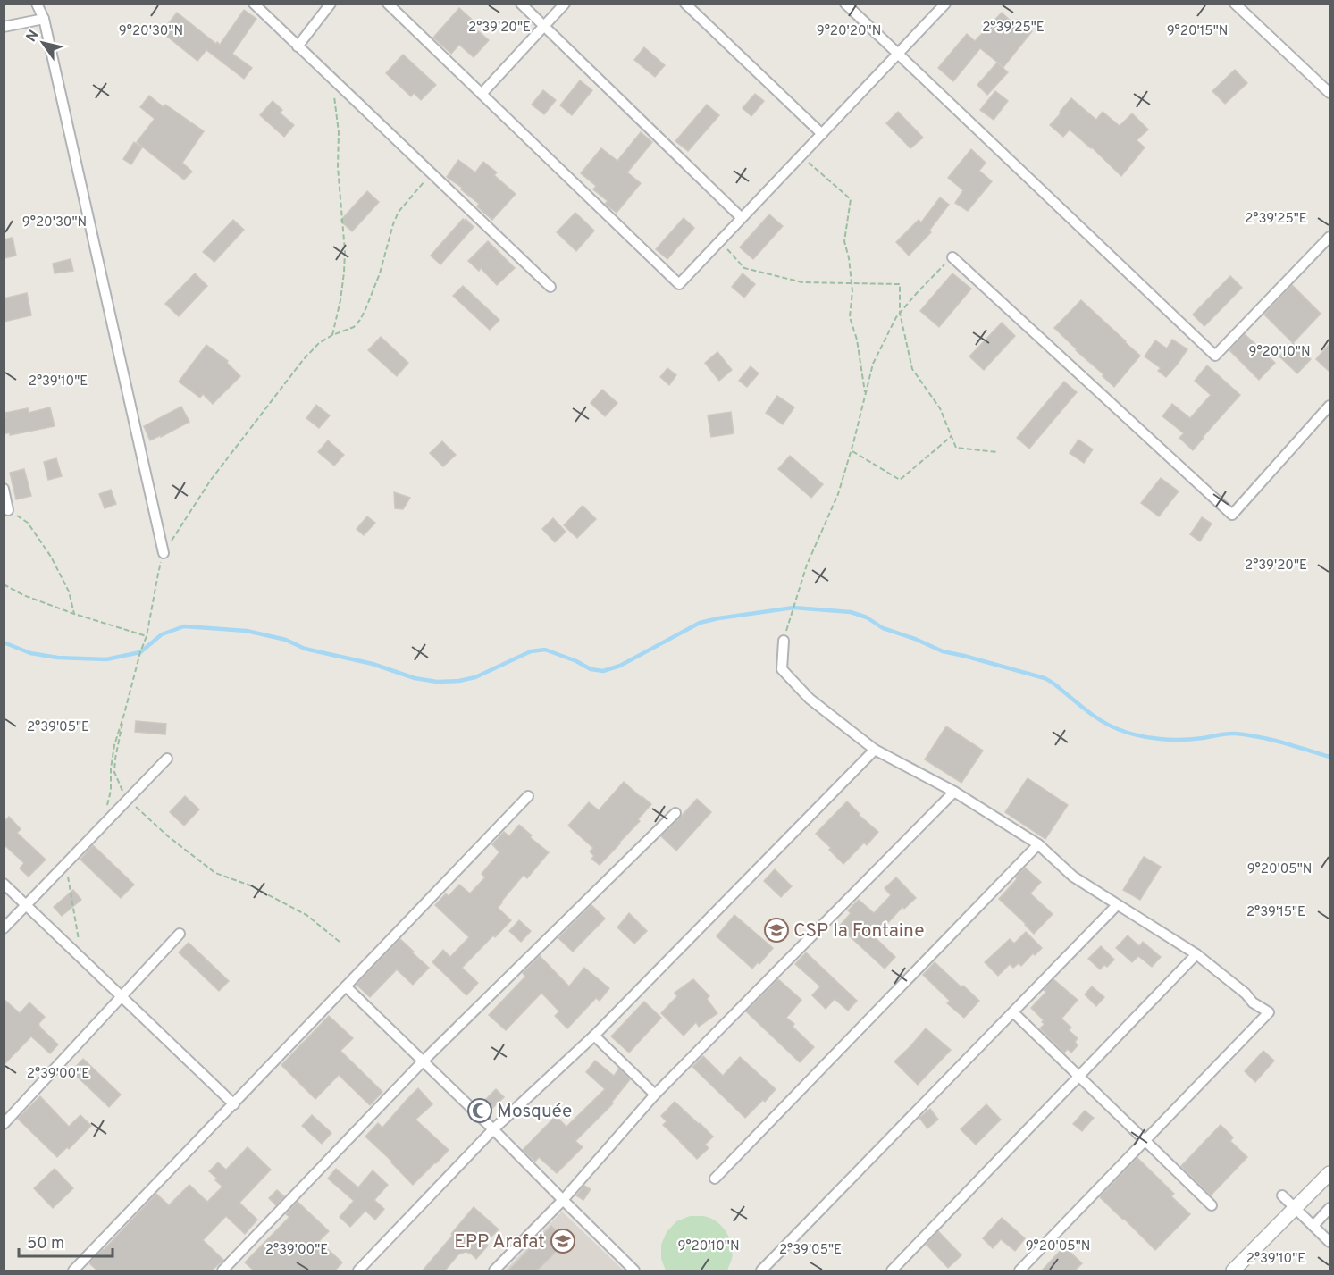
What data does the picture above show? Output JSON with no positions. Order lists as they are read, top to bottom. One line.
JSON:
{"places":{"school or university":["CSP la Fontaine","EPP Arafat"],"mosque":["Mosquée"]},"scale_bar":"50 m","north":"top left","coordinates":["2°39'20\"E","2°39'25\"E","9°20'30\"N","9°20'20\"N","9°20'15\"N","9°20'10\"N","2°39'10\"E","2°39'05\"E","9°20'05\"N","2°39'15\"E","2°39'00\"E"]}
